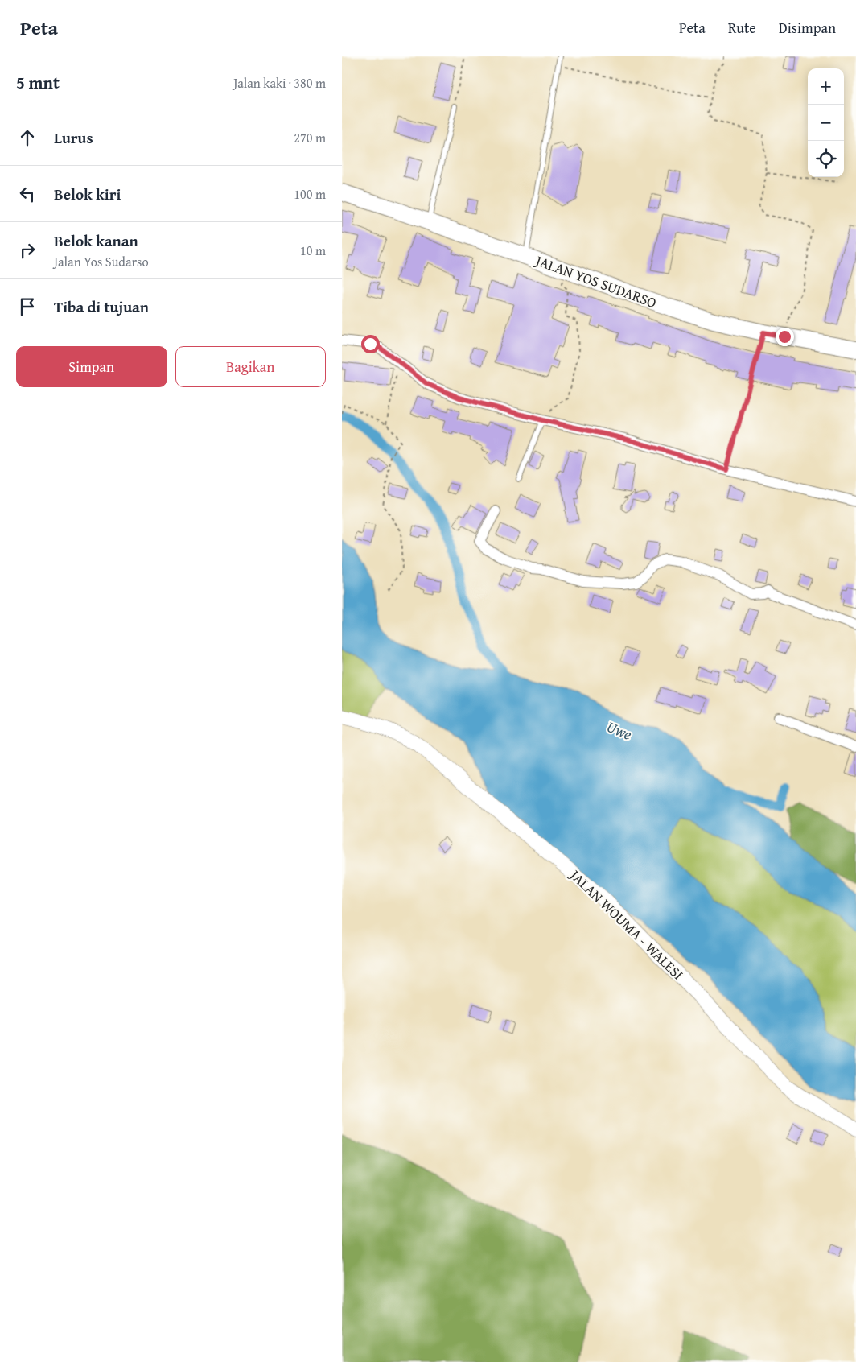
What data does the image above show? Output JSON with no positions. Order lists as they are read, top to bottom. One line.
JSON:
{"streets":{"main road":["JALAN YOS SUDARSO"],"street":["JALAN WOUMA - WALESI"]},"water":["Uwe"],"page":{"header":"Peta","nav":["Peta","Rute","Disimpan"],"heading":["5 mnt","Jalan kaki · 380 m"],"map_buttons":["+","−"],"list":[["Lurus","270 m"],["Belok kiri","100 m"],["Belok kanan","Jalan Yos Sudarso","10 m"],"Tiba di tujuan"],"buttons":["Simpan","Bagikan"]}}
